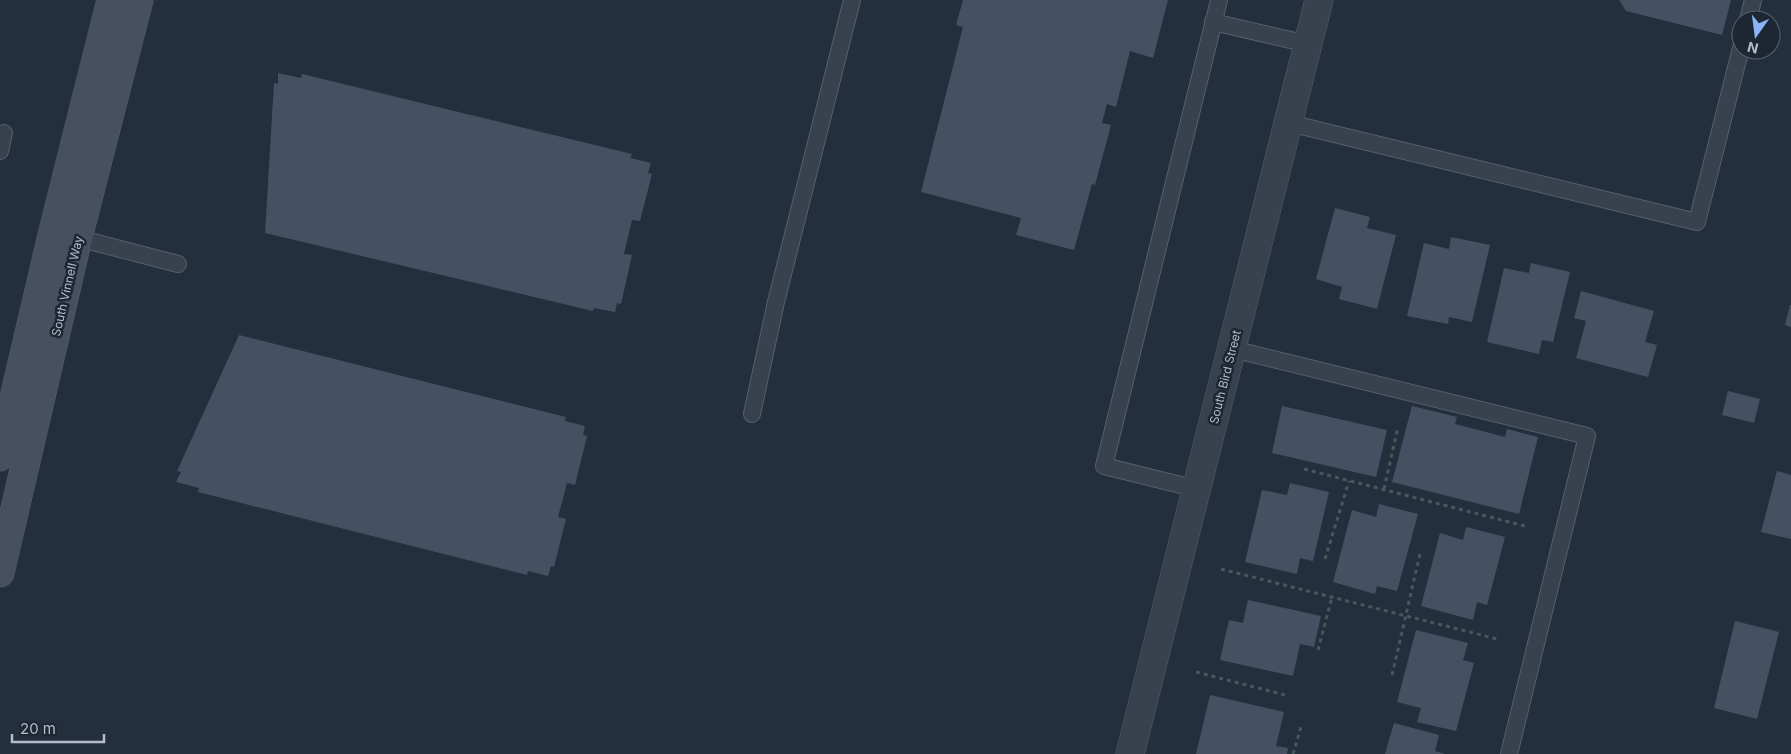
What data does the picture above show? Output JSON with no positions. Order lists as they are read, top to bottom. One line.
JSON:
{"streets":{"street":["South Vinnell Way","South Bird Street"]},"scale_bar":"20 m","north":"bottom"}
